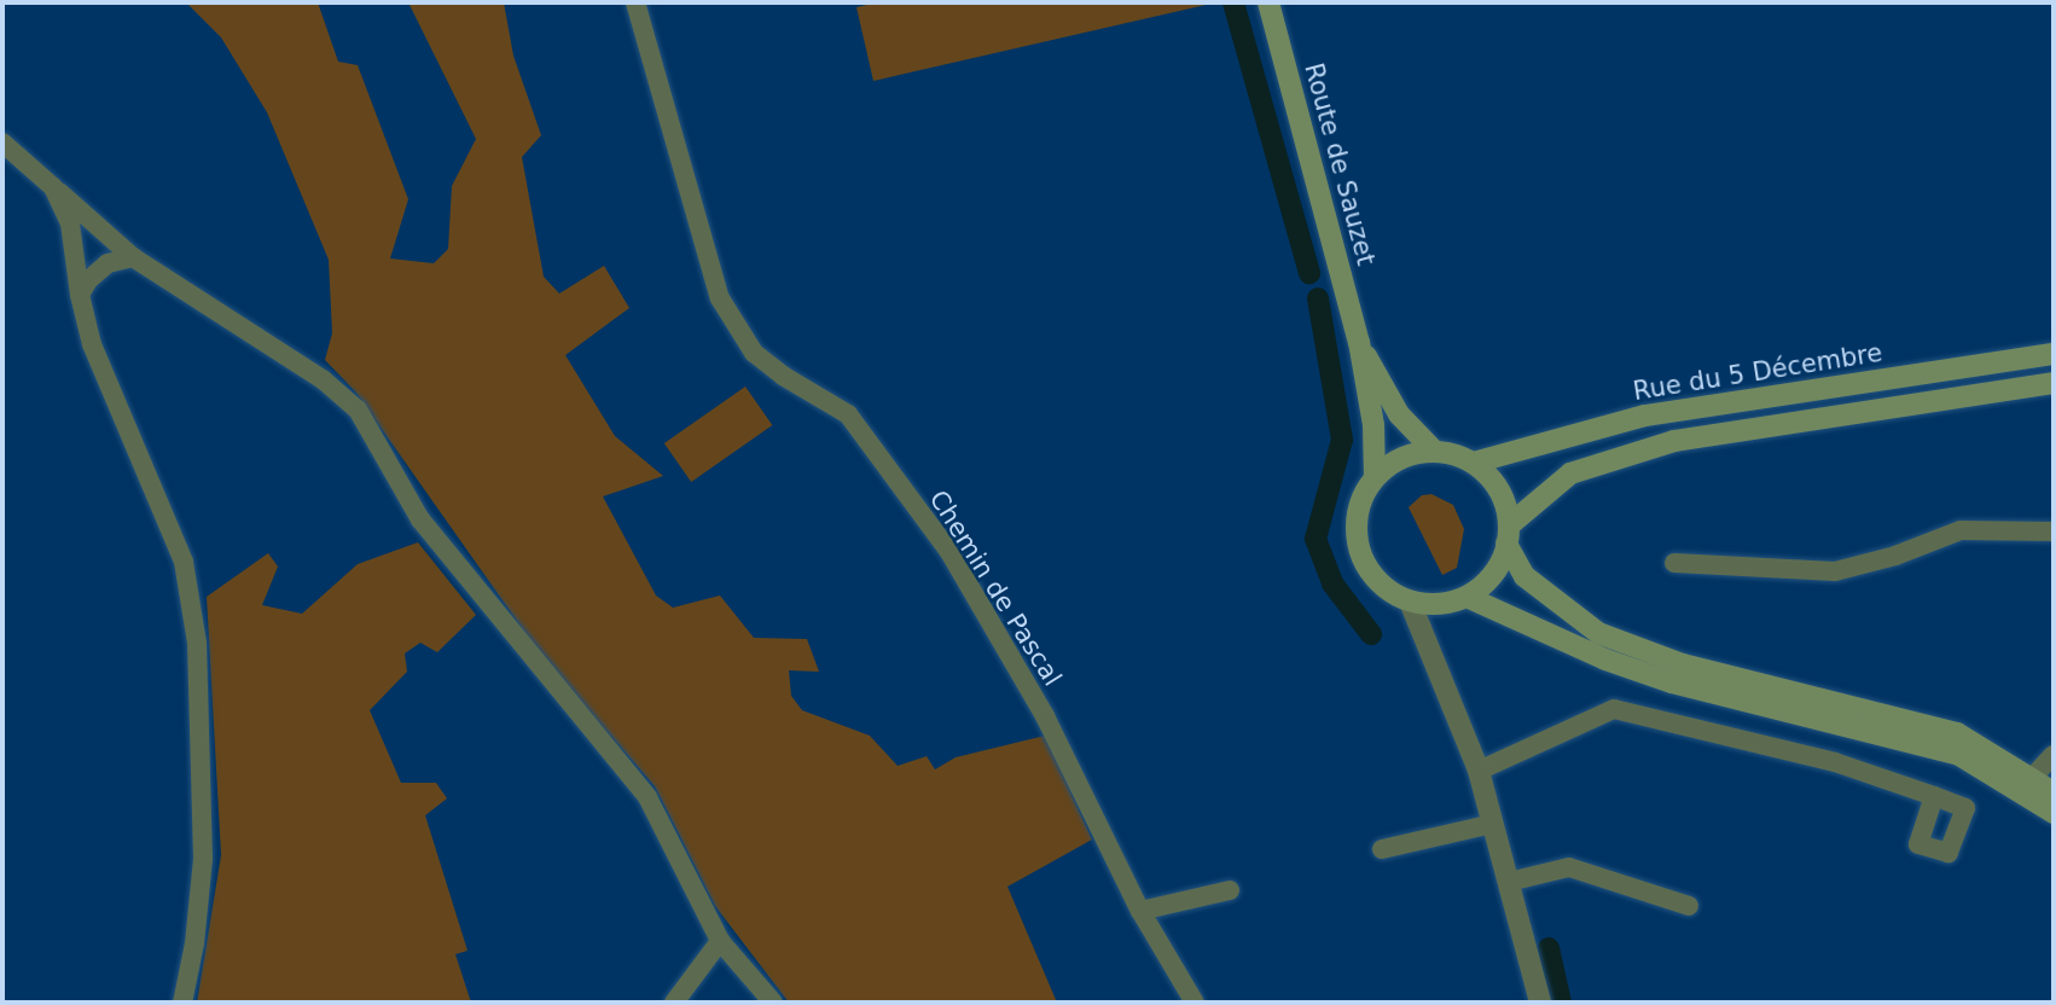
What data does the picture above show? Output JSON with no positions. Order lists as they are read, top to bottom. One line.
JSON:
{"streets":{"main road":["Route de Sauzet","Rue du 5 Décembre"],"street":["Chemin de Pascal"]},"crossings":[["Route de Sauzet","Rue du 5 Décembre"]]}
